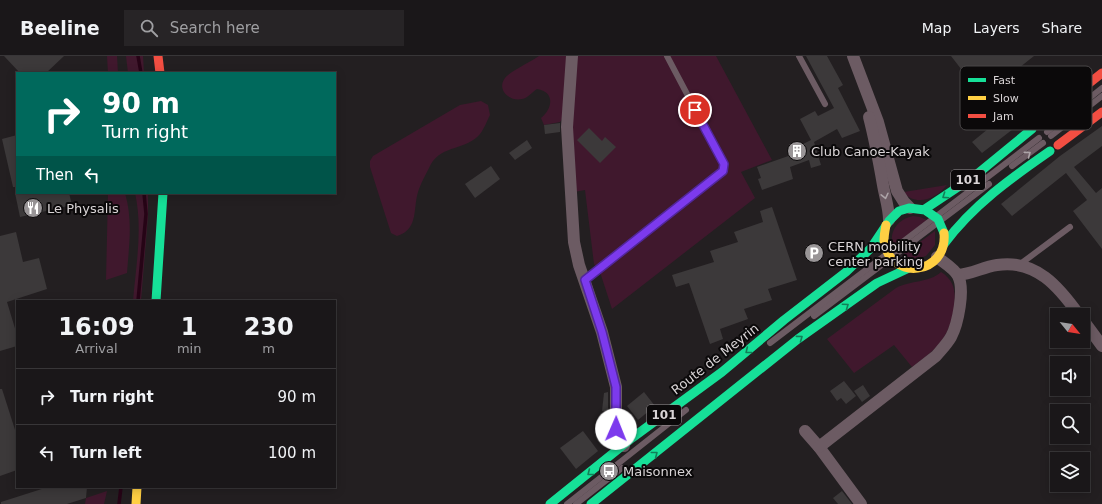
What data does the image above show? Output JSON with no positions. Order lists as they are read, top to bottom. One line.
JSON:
{"streets":{"main road":["101","Route de Meyrin"]},"places":{"building":["Club Canoe-Kayak"],"restaurant":["Le Physalis"],"parking":["CERN mobility center parking"],"bus stop":["Maisonnex"]},"legend":["Fast","Slow","Jam"],"north":"bottom right","page":{"header":"Beeline","search":"Search here","nav":["Map","Layers","Share"],"turn":["90 m","Turn right"],"then":"Then","eta":["16:09","Arrival","1","min","230","m"],"list":[{"name":"Turn right","value":"90 m"},{"name":"Turn left","value":"100 m"}]}}
